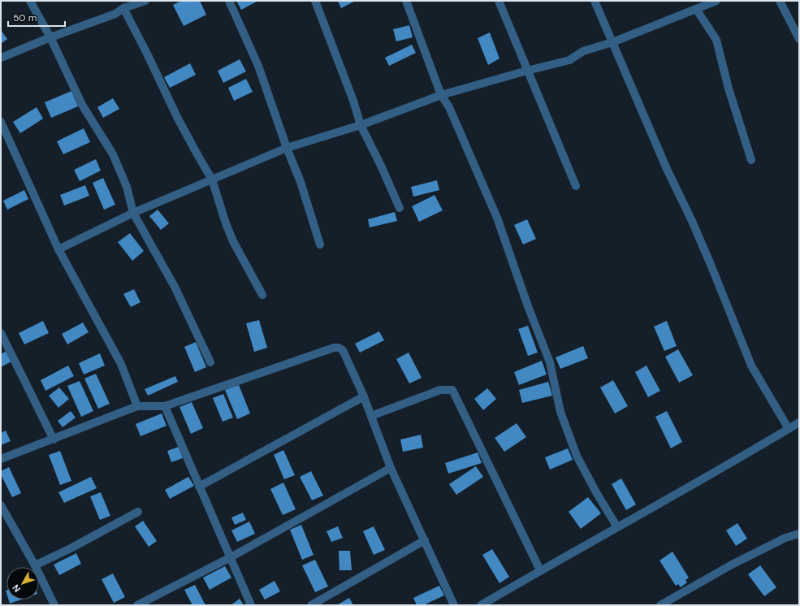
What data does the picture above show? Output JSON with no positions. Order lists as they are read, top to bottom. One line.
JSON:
{"scale_bar":"50 m","north":"bottom left"}
